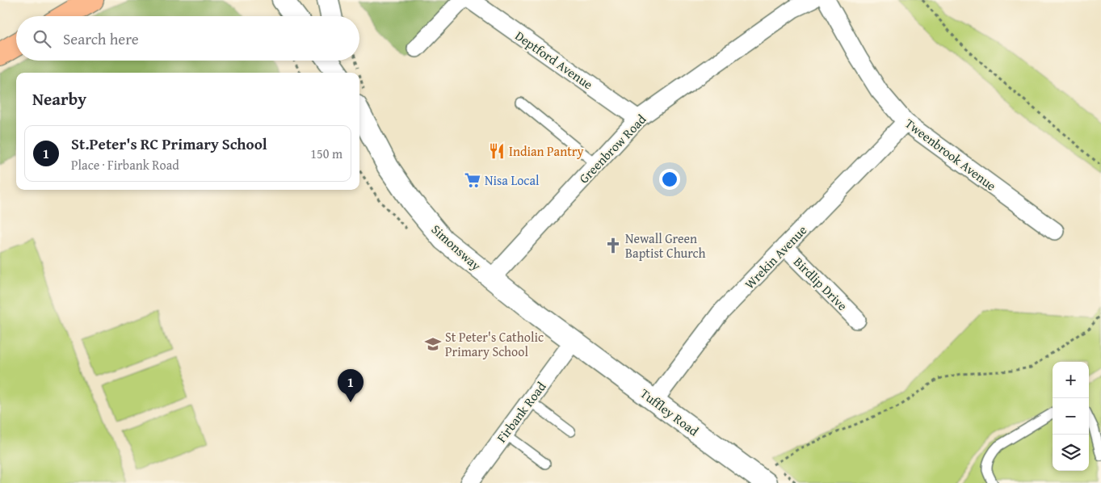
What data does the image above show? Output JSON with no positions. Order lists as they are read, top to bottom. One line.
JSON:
{"streets":{"street":["Deptford Avenue","Greenbrow Road","Tweenbrook Avenue","Simonsway","Wrekin Avenue","Birdlip Drive","Firbank Road","Tuffley Road"]},"crossings":[["Deptford Avenue","Greenbrow Road"],["Greenbrow Road","Simonsway"],["Tweenbrook Avenue","Wrekin Avenue"],["Simonsway","Firbank Road"],["Simonsway","Tuffley Road"],["Wrekin Avenue","Birdlip Drive"],["Wrekin Avenue","Tuffley Road"],["Firbank Road","Tuffley Road"]],"places":{"restaurant":["Indian Pantry"],"supermarket":["Nisa Local"],"church":["Newall Green Baptist Church"],"school or university":["St Peter's Catholic Primary School"]},"page":{"search":"Search here","heading":"Nearby","list":[{"mark":"1","name":"St.Peter's RC Primary School","note":"Place · Firbank Road","value":"150 m"}],"map_buttons":["+","−"],"pins":"1"}}
